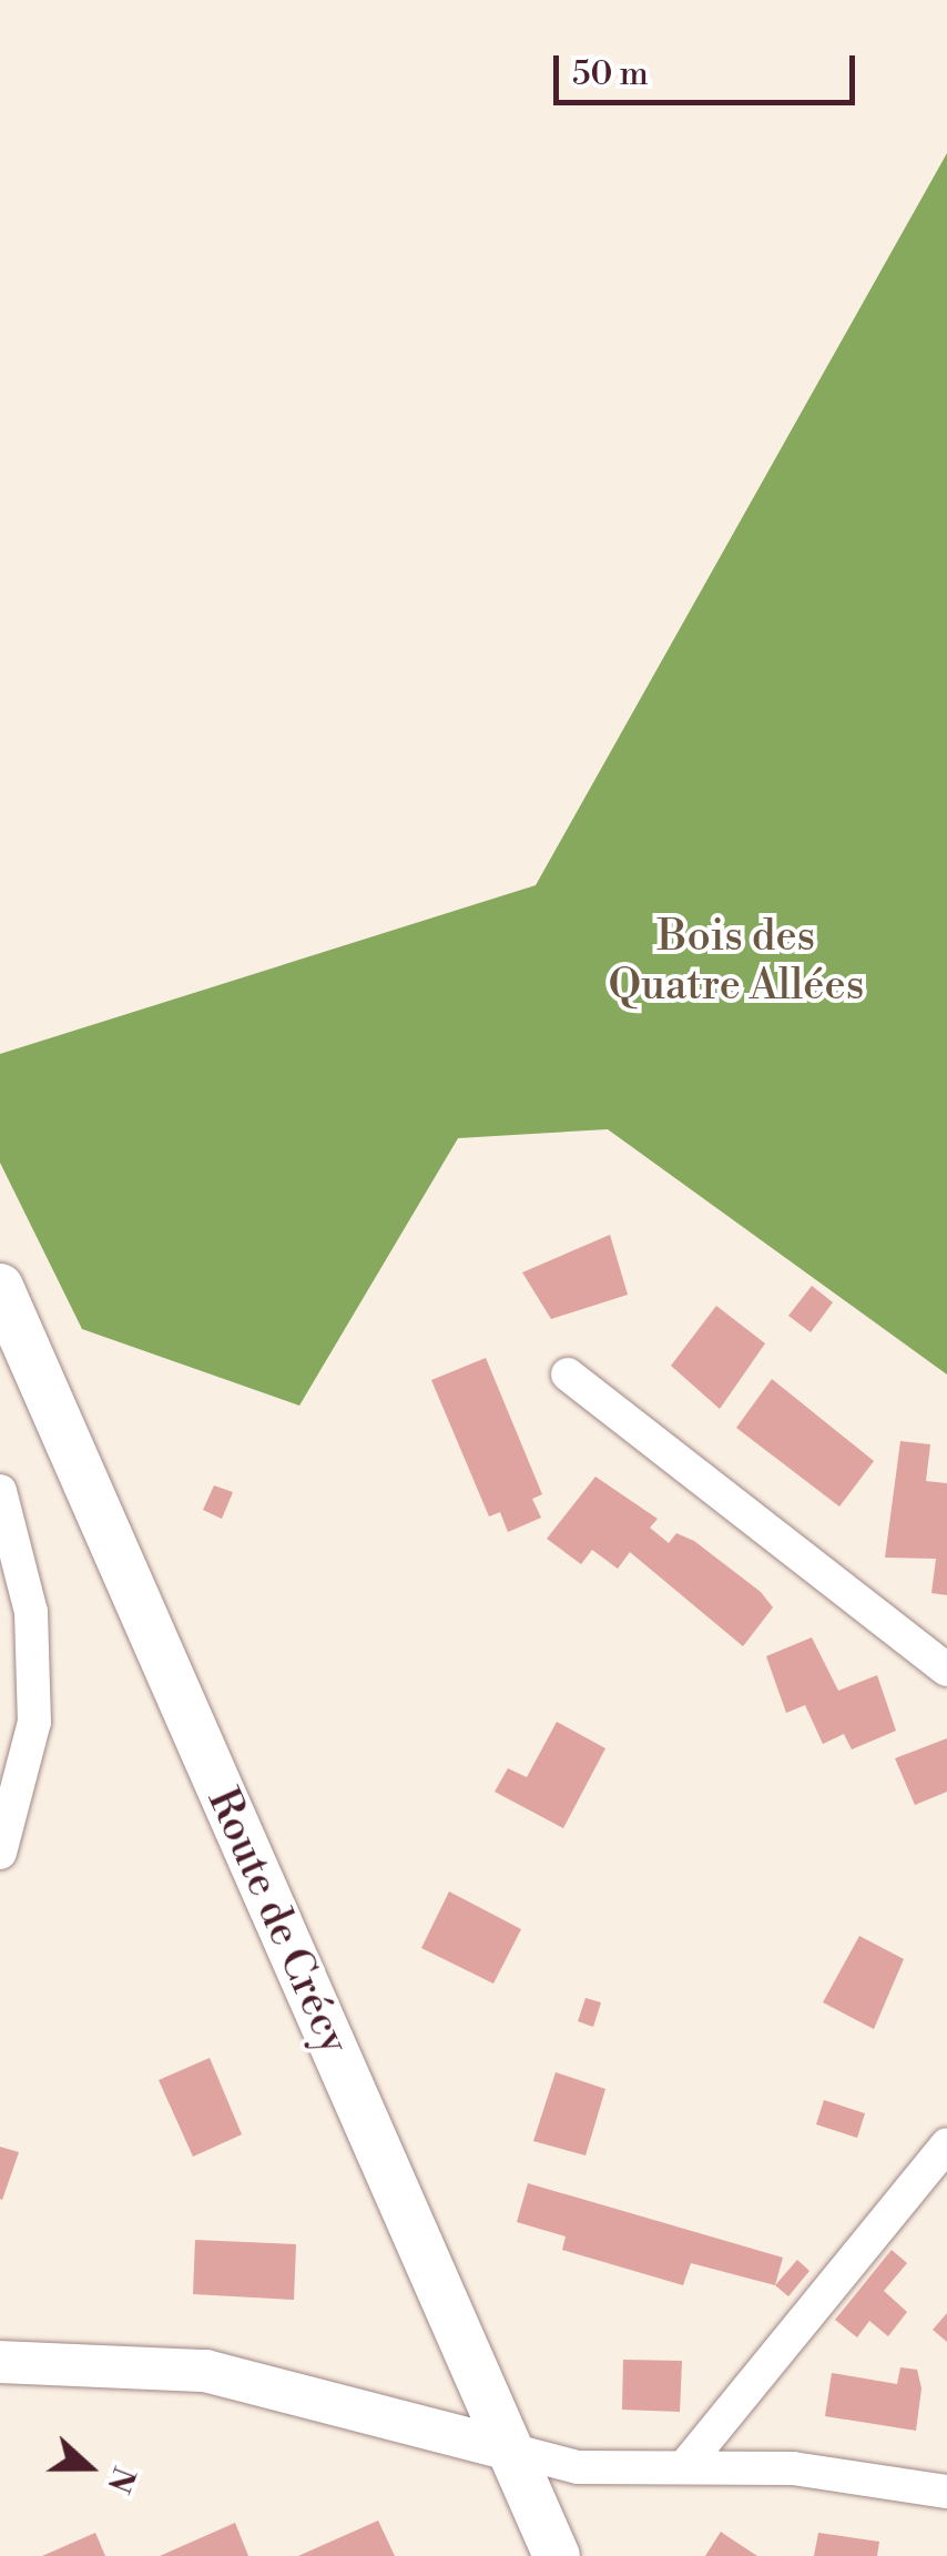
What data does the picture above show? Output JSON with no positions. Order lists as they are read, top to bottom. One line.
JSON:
{"streets":{"main road":["Route de Crécy"]},"parks":["Bois des Quatre Allées"],"scale_bar":"50 m","north":"right"}
